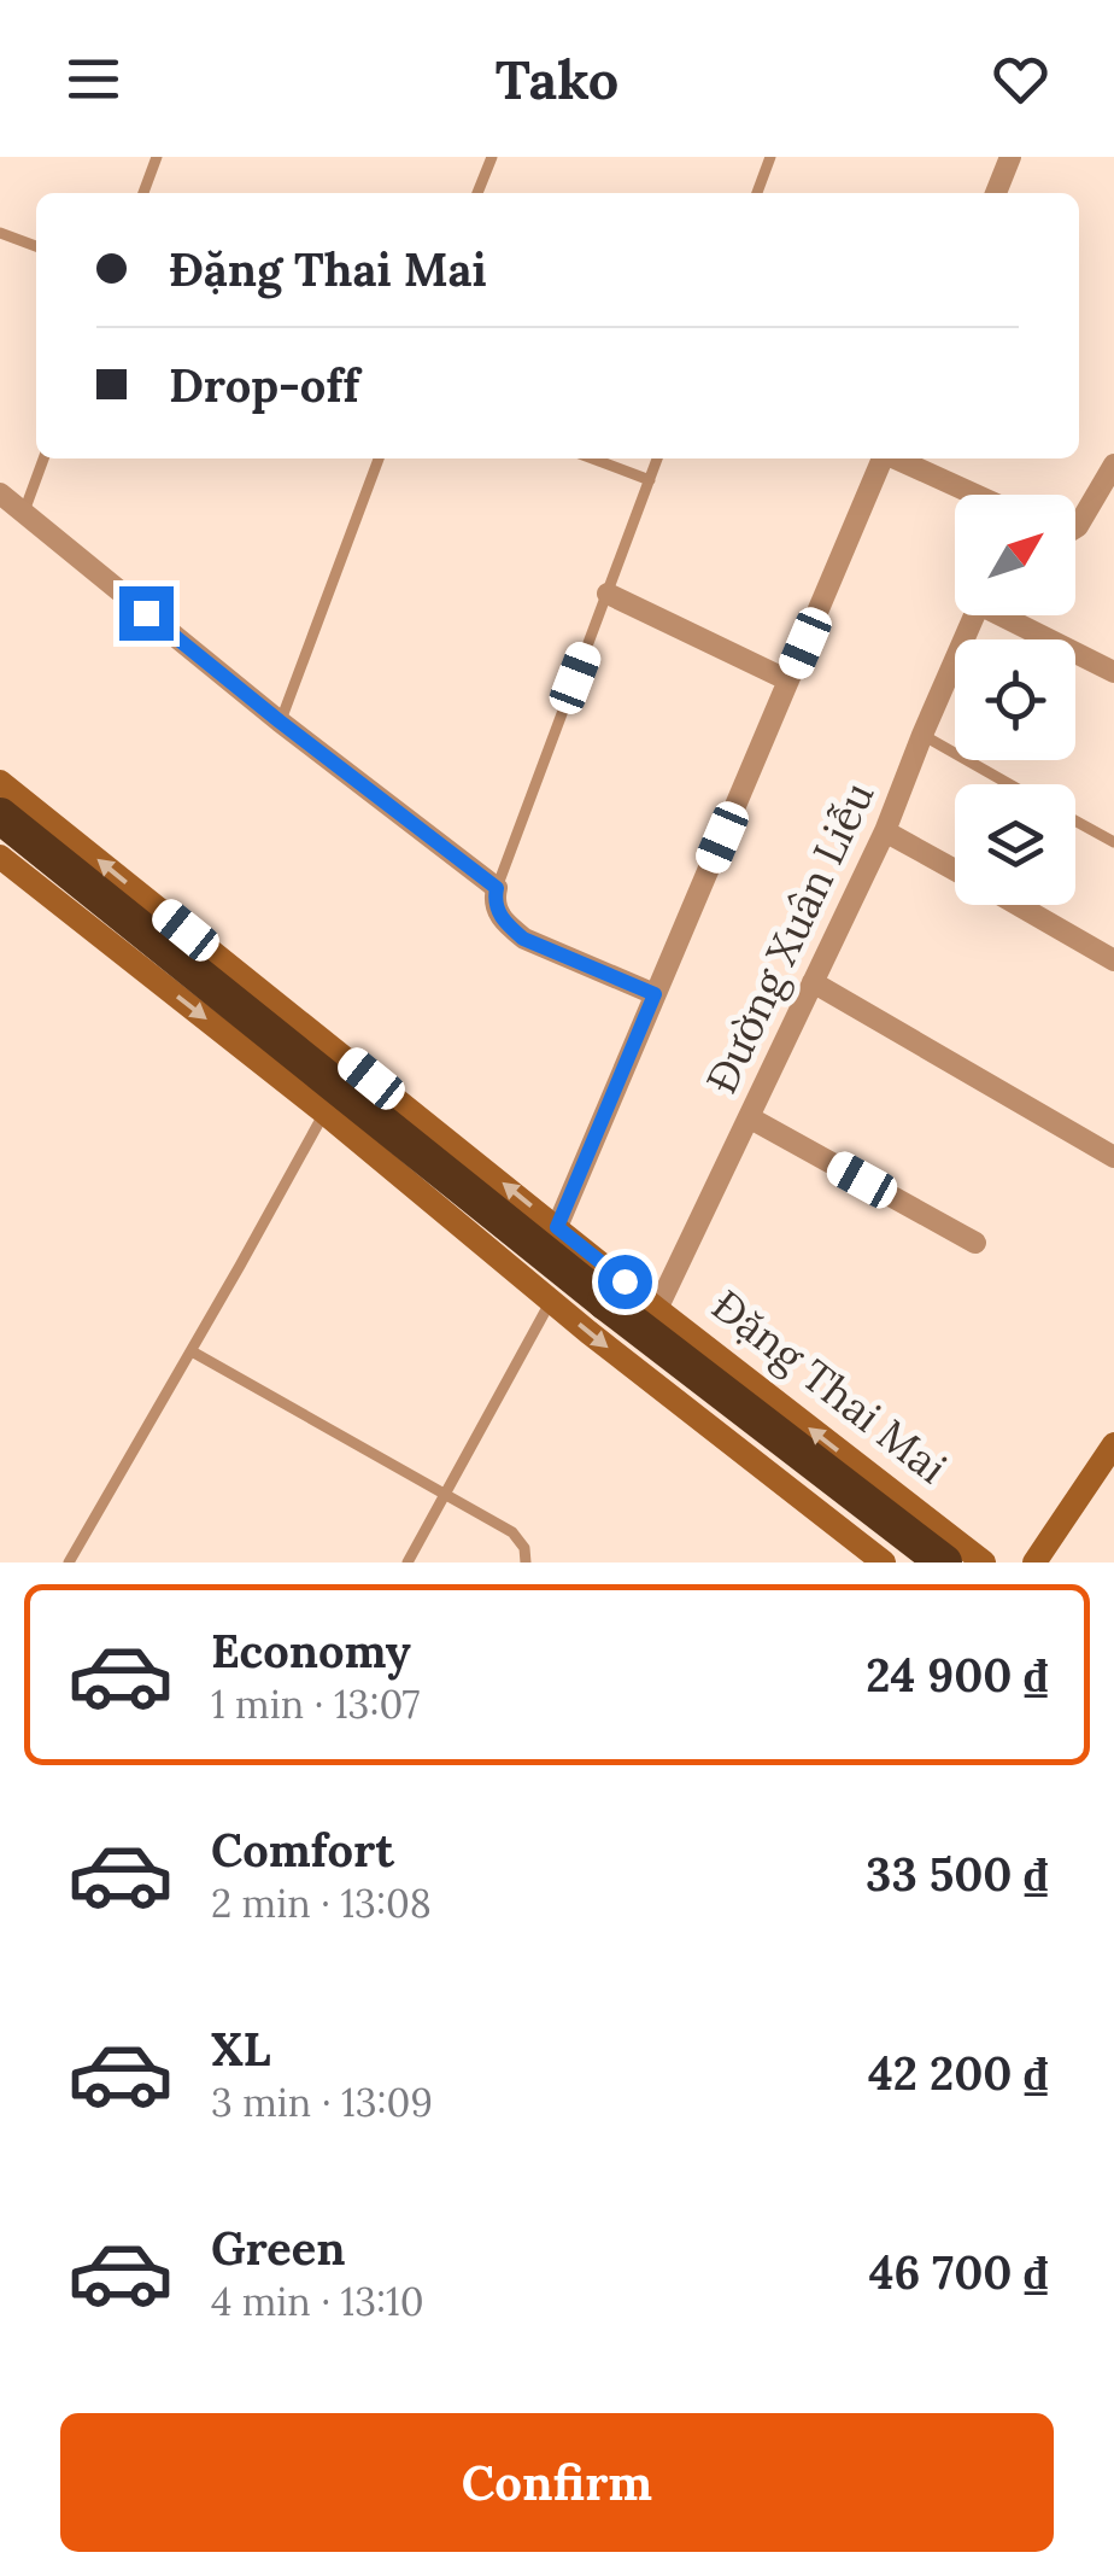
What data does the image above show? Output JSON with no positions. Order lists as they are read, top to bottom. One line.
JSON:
{"streets":{"street":["Đường Xuân Liễu","Đặng Thai Mai"]},"crossings":[["Đường Xuân Liễu","Đặng Thai Mai"]],"north":"top right","page":{"header":"Tako","banner":["Đặng Thai Mai","Drop-off"],"list":[{"name":"Economy","note":"1 min · 13:07","value":"24 900 ₫"},{"name":"Comfort","note":"2 min · 13:08","value":"33 500 ₫"},{"name":"XL","note":"3 min · 13:09","value":"42 200 ₫"},{"name":"Green","note":"4 min · 13:10","value":"46 700 ₫"}],"buttons":"Confirm"}}
